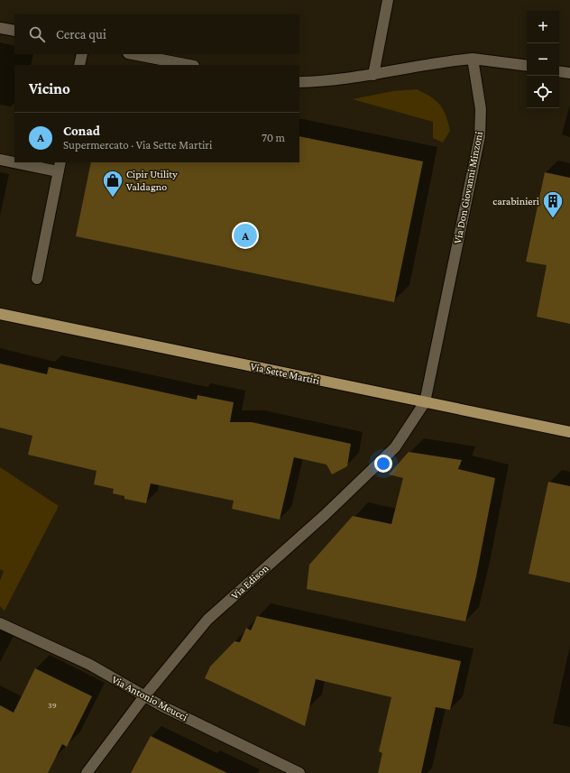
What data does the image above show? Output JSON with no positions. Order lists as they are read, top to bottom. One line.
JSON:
{"streets":{"main road":["Via Sette Martiri"],"street":["Via Don Giovanni Minzoni","Via Edison","Via Antonio Meucci"]},"crossings":[["Via Don Giovanni Minzoni","Via Sette Martiri"],["Via Don Giovanni Minzoni","Via Edison"],["Via Sette Martiri","Via Edison"],["Via Edison","Via Antonio Meucci"]],"places":{"shop":["Cipir Utility Valdagno"],"building":["carabinieri"]},"house_numbers":["39"],"page":{"map_buttons":["+","−"],"search":"Cerca qui","heading":"Vicino","list":[{"mark":"A","name":"Conad","note":"Supermercato · Via Sette Martiri","value":"70 m"}],"pins":"A"}}
